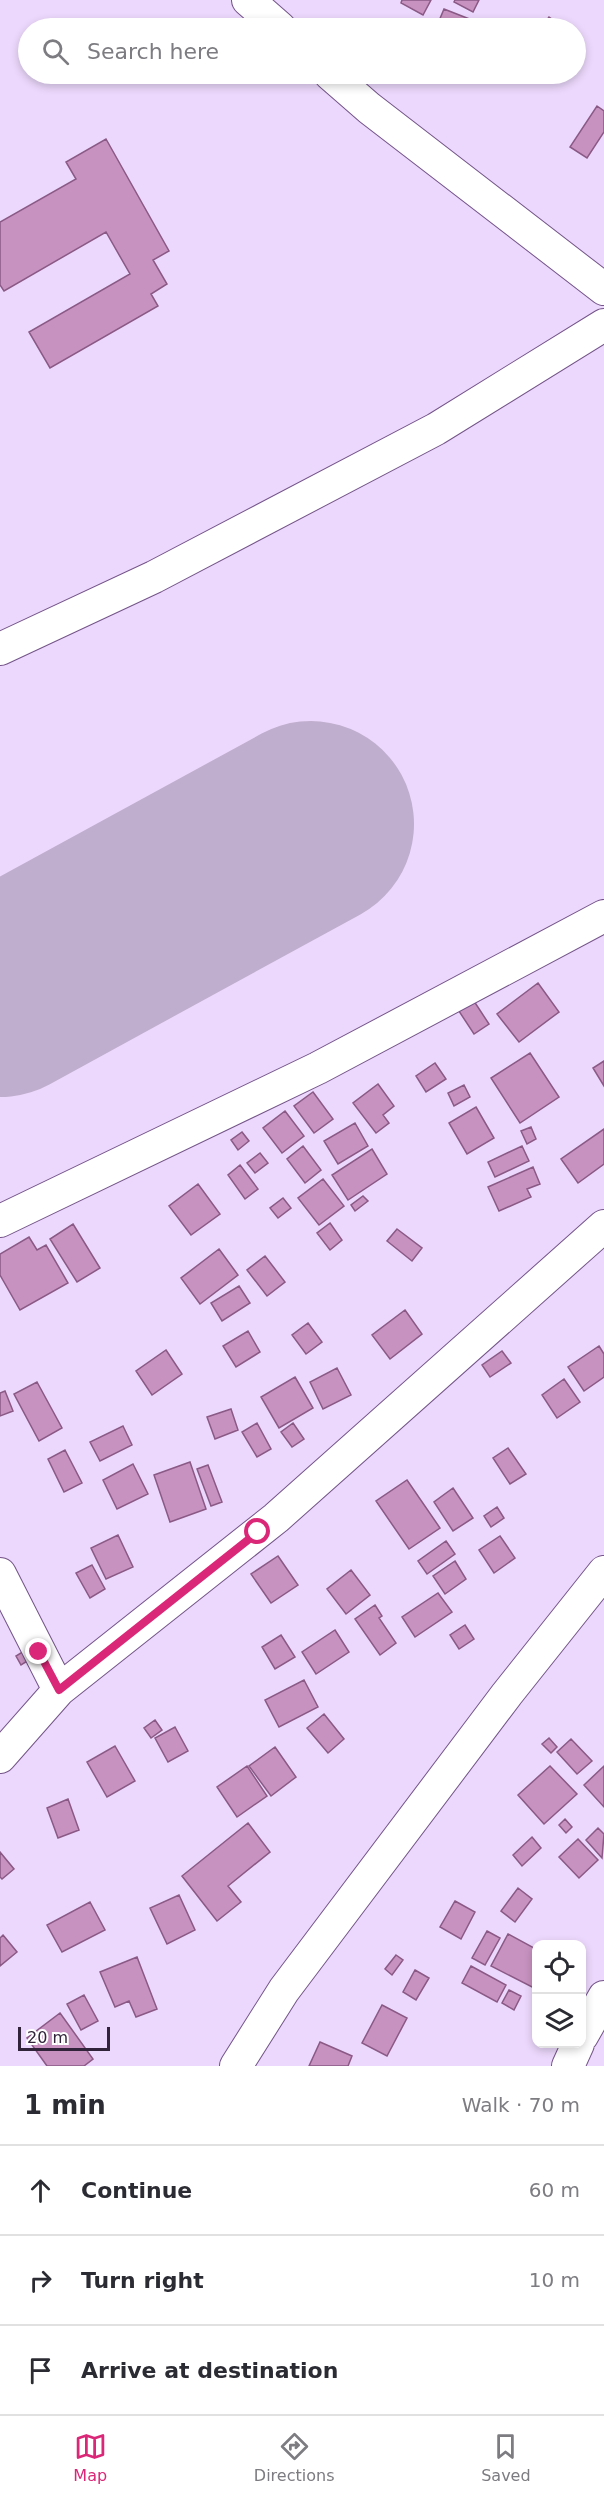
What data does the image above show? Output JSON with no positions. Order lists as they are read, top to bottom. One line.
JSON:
{"scale_bar":"20 m","page":{"search":"Search here","scale":"20 m","heading":["1 min","Walk · 70 m"],"list":[["Continue","60 m"],["Turn right","10 m"],"Arrive at destination"],"nav":["Map","Directions","Saved"]}}
